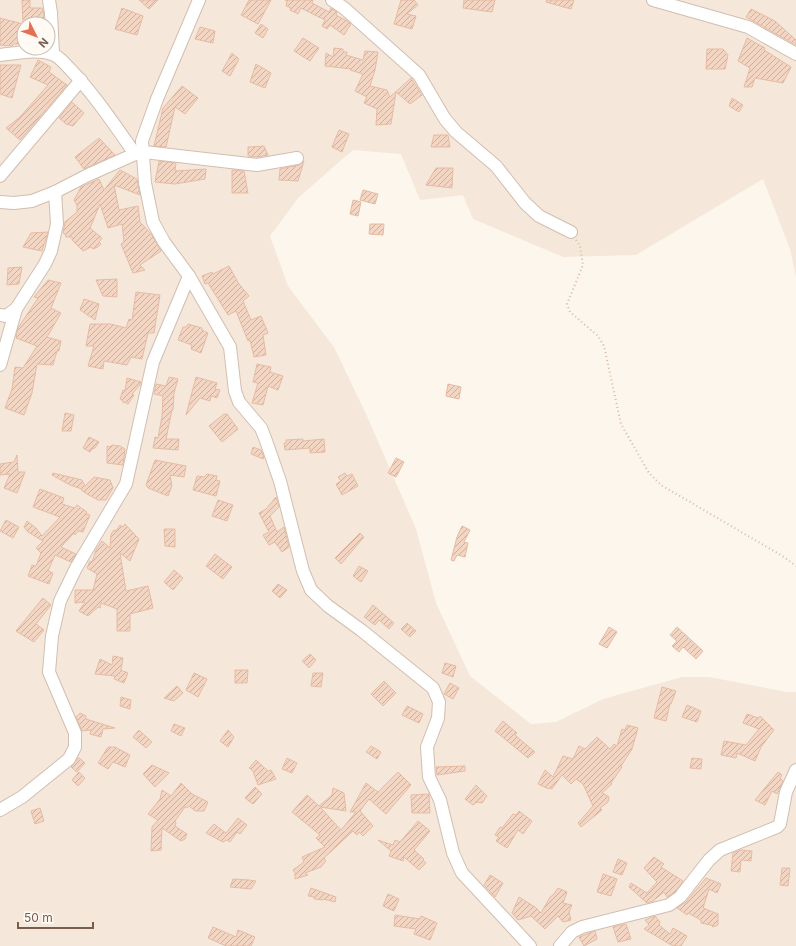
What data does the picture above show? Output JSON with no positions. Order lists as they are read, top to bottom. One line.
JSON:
{"scale_bar":"50 m","north":"bottom right"}
